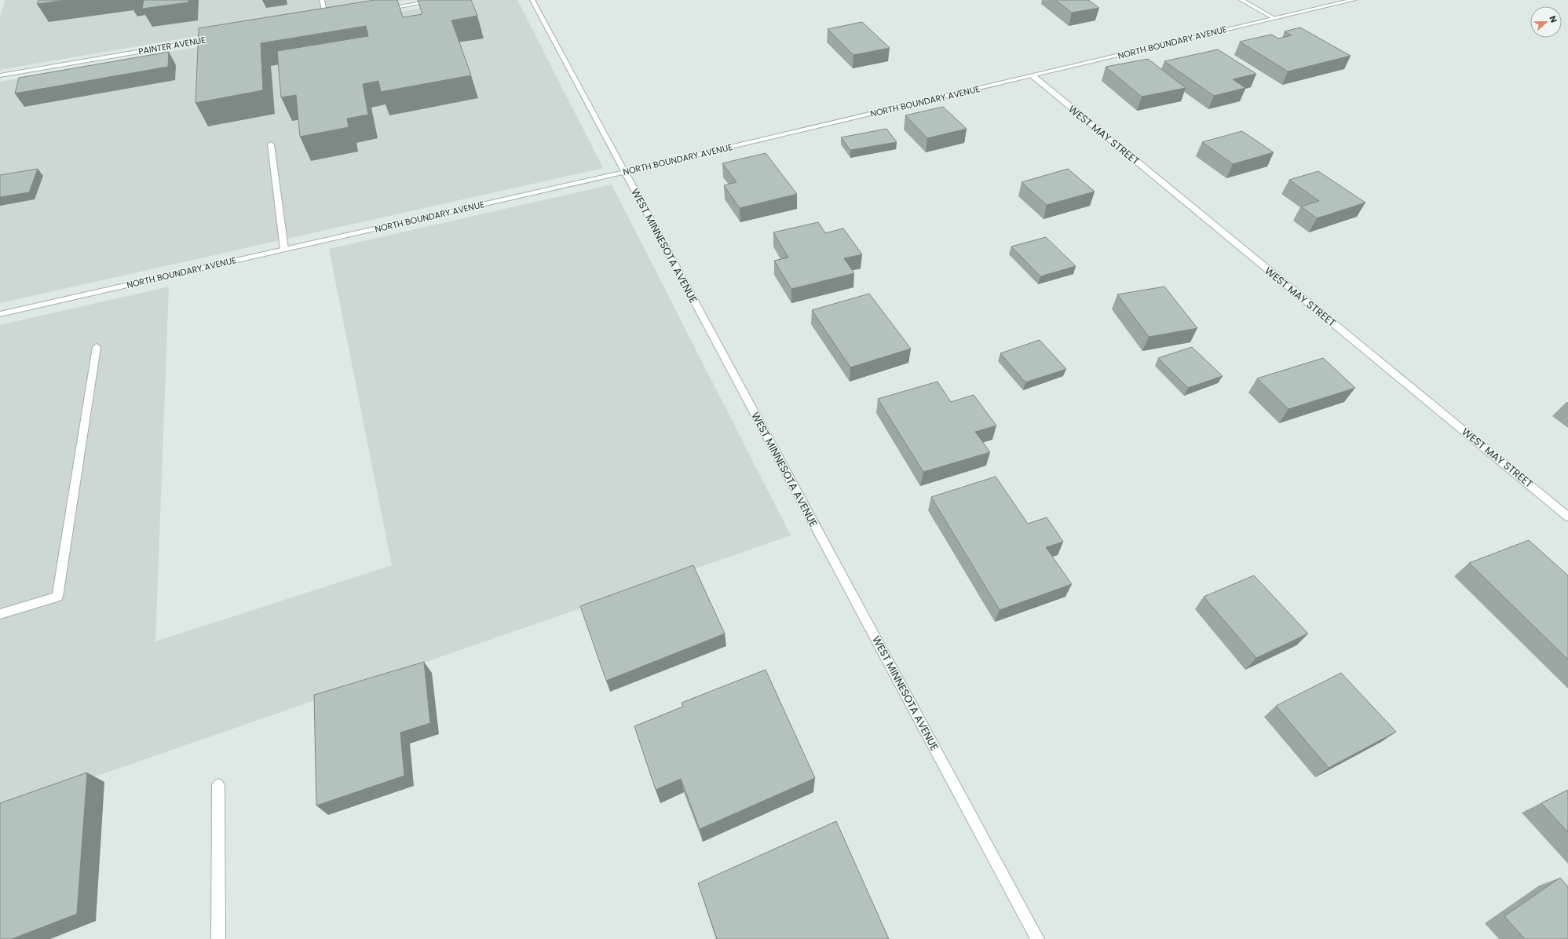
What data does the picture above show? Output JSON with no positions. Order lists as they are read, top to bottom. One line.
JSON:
{"streets":{"street":["NORTH BOUNDARY AVENUE","PAINTER AVENUE","WEST MAY STREET","WEST MINNESOTA AVENUE"]},"crossings":[["NORTH BOUNDARY AVENUE","WEST MAY STREET"],["NORTH BOUNDARY AVENUE","WEST MINNESOTA AVENUE"]],"north":"right"}
